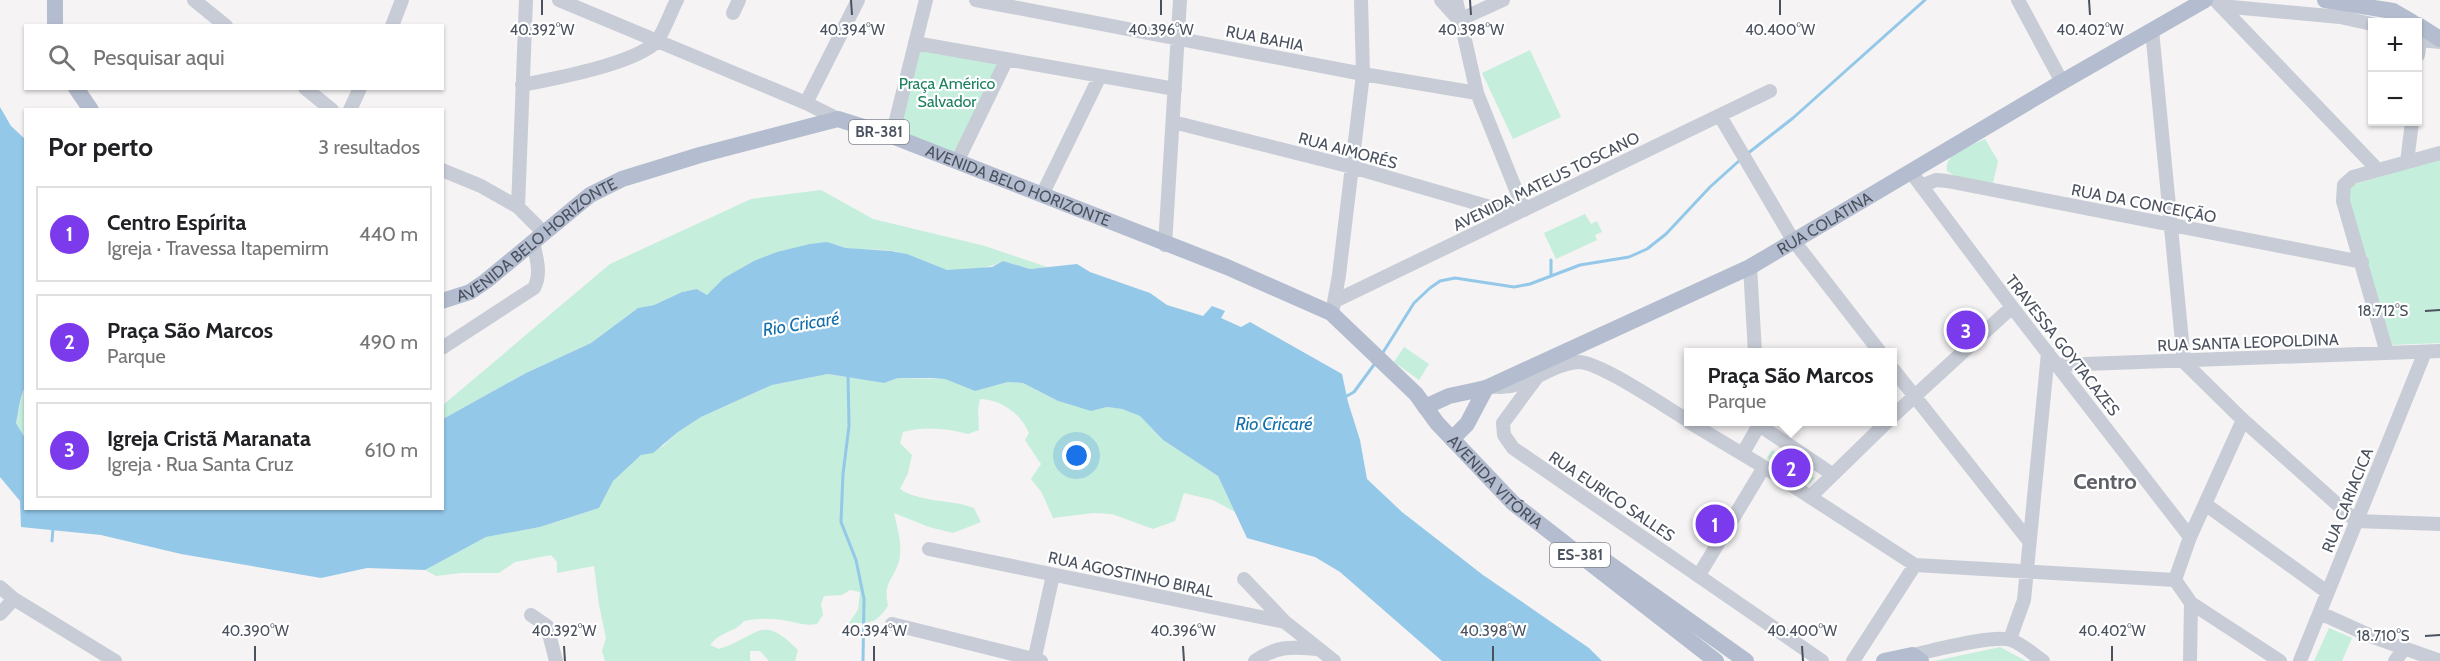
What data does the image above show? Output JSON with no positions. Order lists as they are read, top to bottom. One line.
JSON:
{"streets":{"main road":["BR-381","AVENIDA BELO HORIZONTE","RUA COLATINA","AVENIDA VITÓRIA","ES-381"],"street":["RUA BAHIA","RUA AIMORÉS","AVENIDA MATEUS TOSCANO","RUA DA CONCEIÇÃO","RUA SANTA LEOPOLDINA","TRAVESSA GOYTACAZES","RUA EURICO SALLES","RUA CARIACICA","RUA AGOSTINHO BIRAL"]},"crossings":[["RUA AIMORÉS","AVENIDA MATEUS TOSCANO"],["AVENIDA MATEUS TOSCANO","AVENIDA BELO HORIZONTE"],["AVENIDA BELO HORIZONTE","RUA COLATINA"],["AVENIDA BELO HORIZONTE","AVENIDA VITÓRIA"],["RUA COLATINA","TRAVESSA GOYTACAZES"],["RUA COLATINA","AVENIDA VITÓRIA"],["RUA SANTA LEOPOLDINA","TRAVESSA GOYTACAZES"],["RUA SANTA LEOPOLDINA","RUA CARIACICA"]],"districts":["Centro"],"water":["Rio Cricaré"],"parks":["Praça Américo Salvador"],"page":{"map_buttons":["+","−"],"search":"Pesquisar aqui","heading":["Por perto","3 resultados"],"list":[{"mark":"1","name":"Centro Espírita","note":"Igreja · Travessa Itapemirm","value":"440 m"},{"mark":"2","name":"Praça São Marcos","note":"Parque","value":"490 m"},{"mark":"3","name":"Igreja Cristã Maranata","note":"Igreja · Rua Santa Cruz","value":"610 m"}],"pins":["3","2","1"],"popup":["Praça São Marcos","Parque"]},"coordinates":["40.392°W","40.394°W","40.396°W","40.398°W","40.400°W","40.402°W","18.712°S","40.390°W","18.710°S"]}
